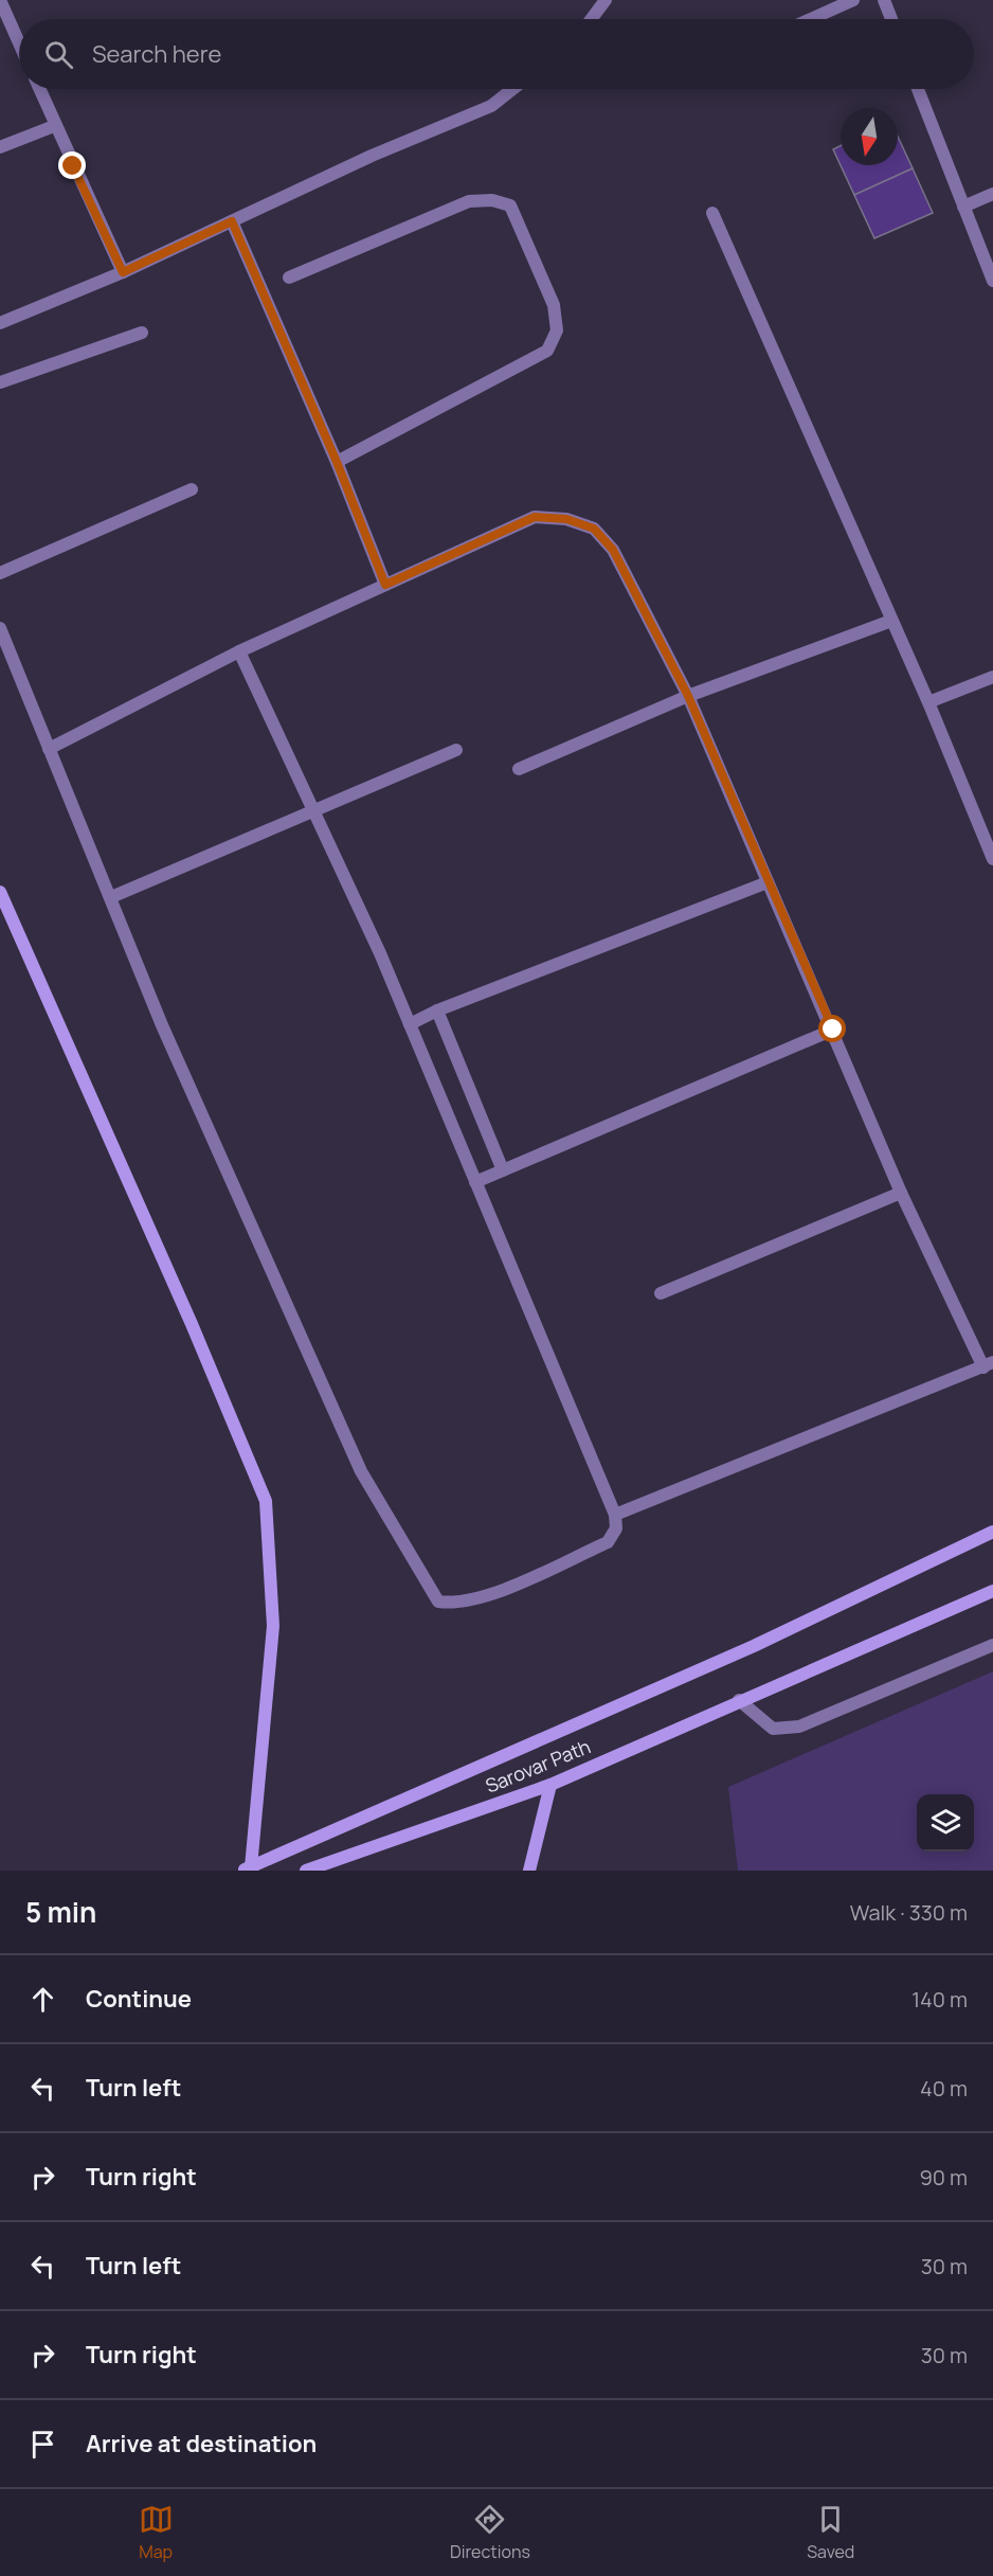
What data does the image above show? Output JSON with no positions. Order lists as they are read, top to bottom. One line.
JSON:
{"streets":{"main road":["Sarovar Path"]},"north":"bottom","page":{"search":"Search here","heading":["5 min","Walk · 330 m"],"list":[["Continue","140 m"],["Turn left","40 m"],["Turn right","90 m"],["Turn left","30 m"],["Turn right","30 m"],"Arrive at destination"],"nav":["Map","Directions","Saved"]}}
